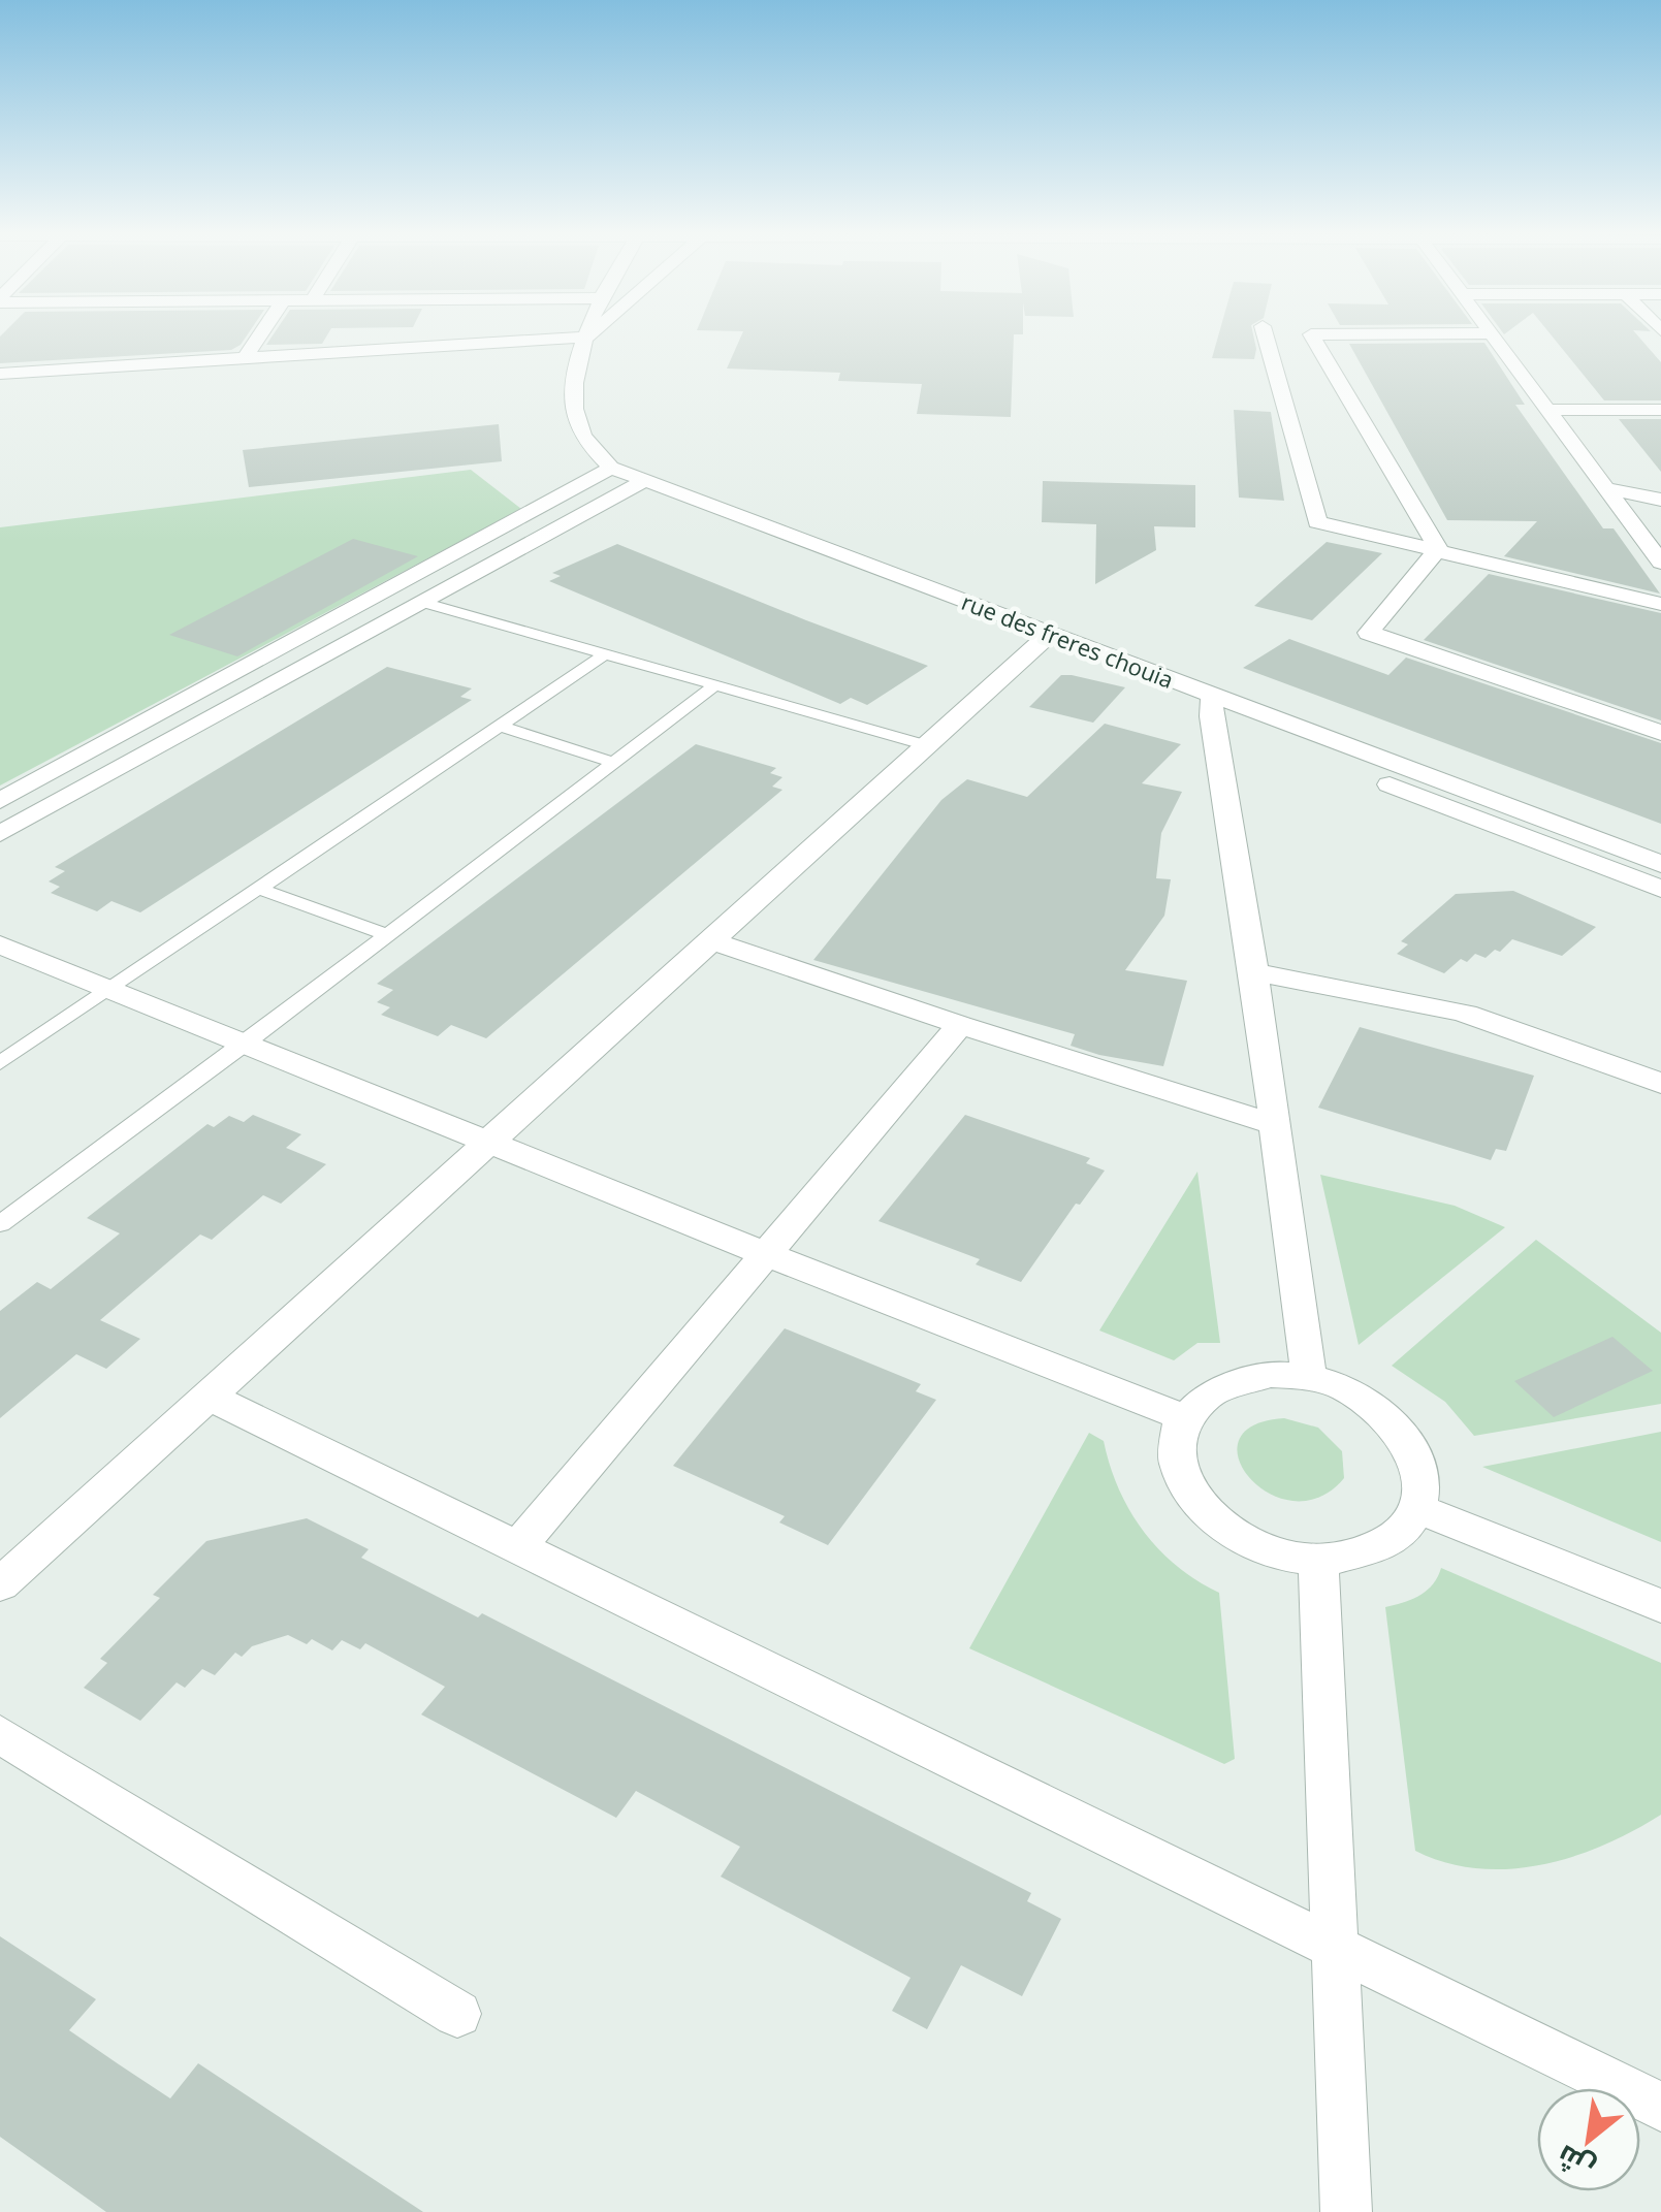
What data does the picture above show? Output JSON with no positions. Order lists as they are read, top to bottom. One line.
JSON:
{"north":"bottom left"}
